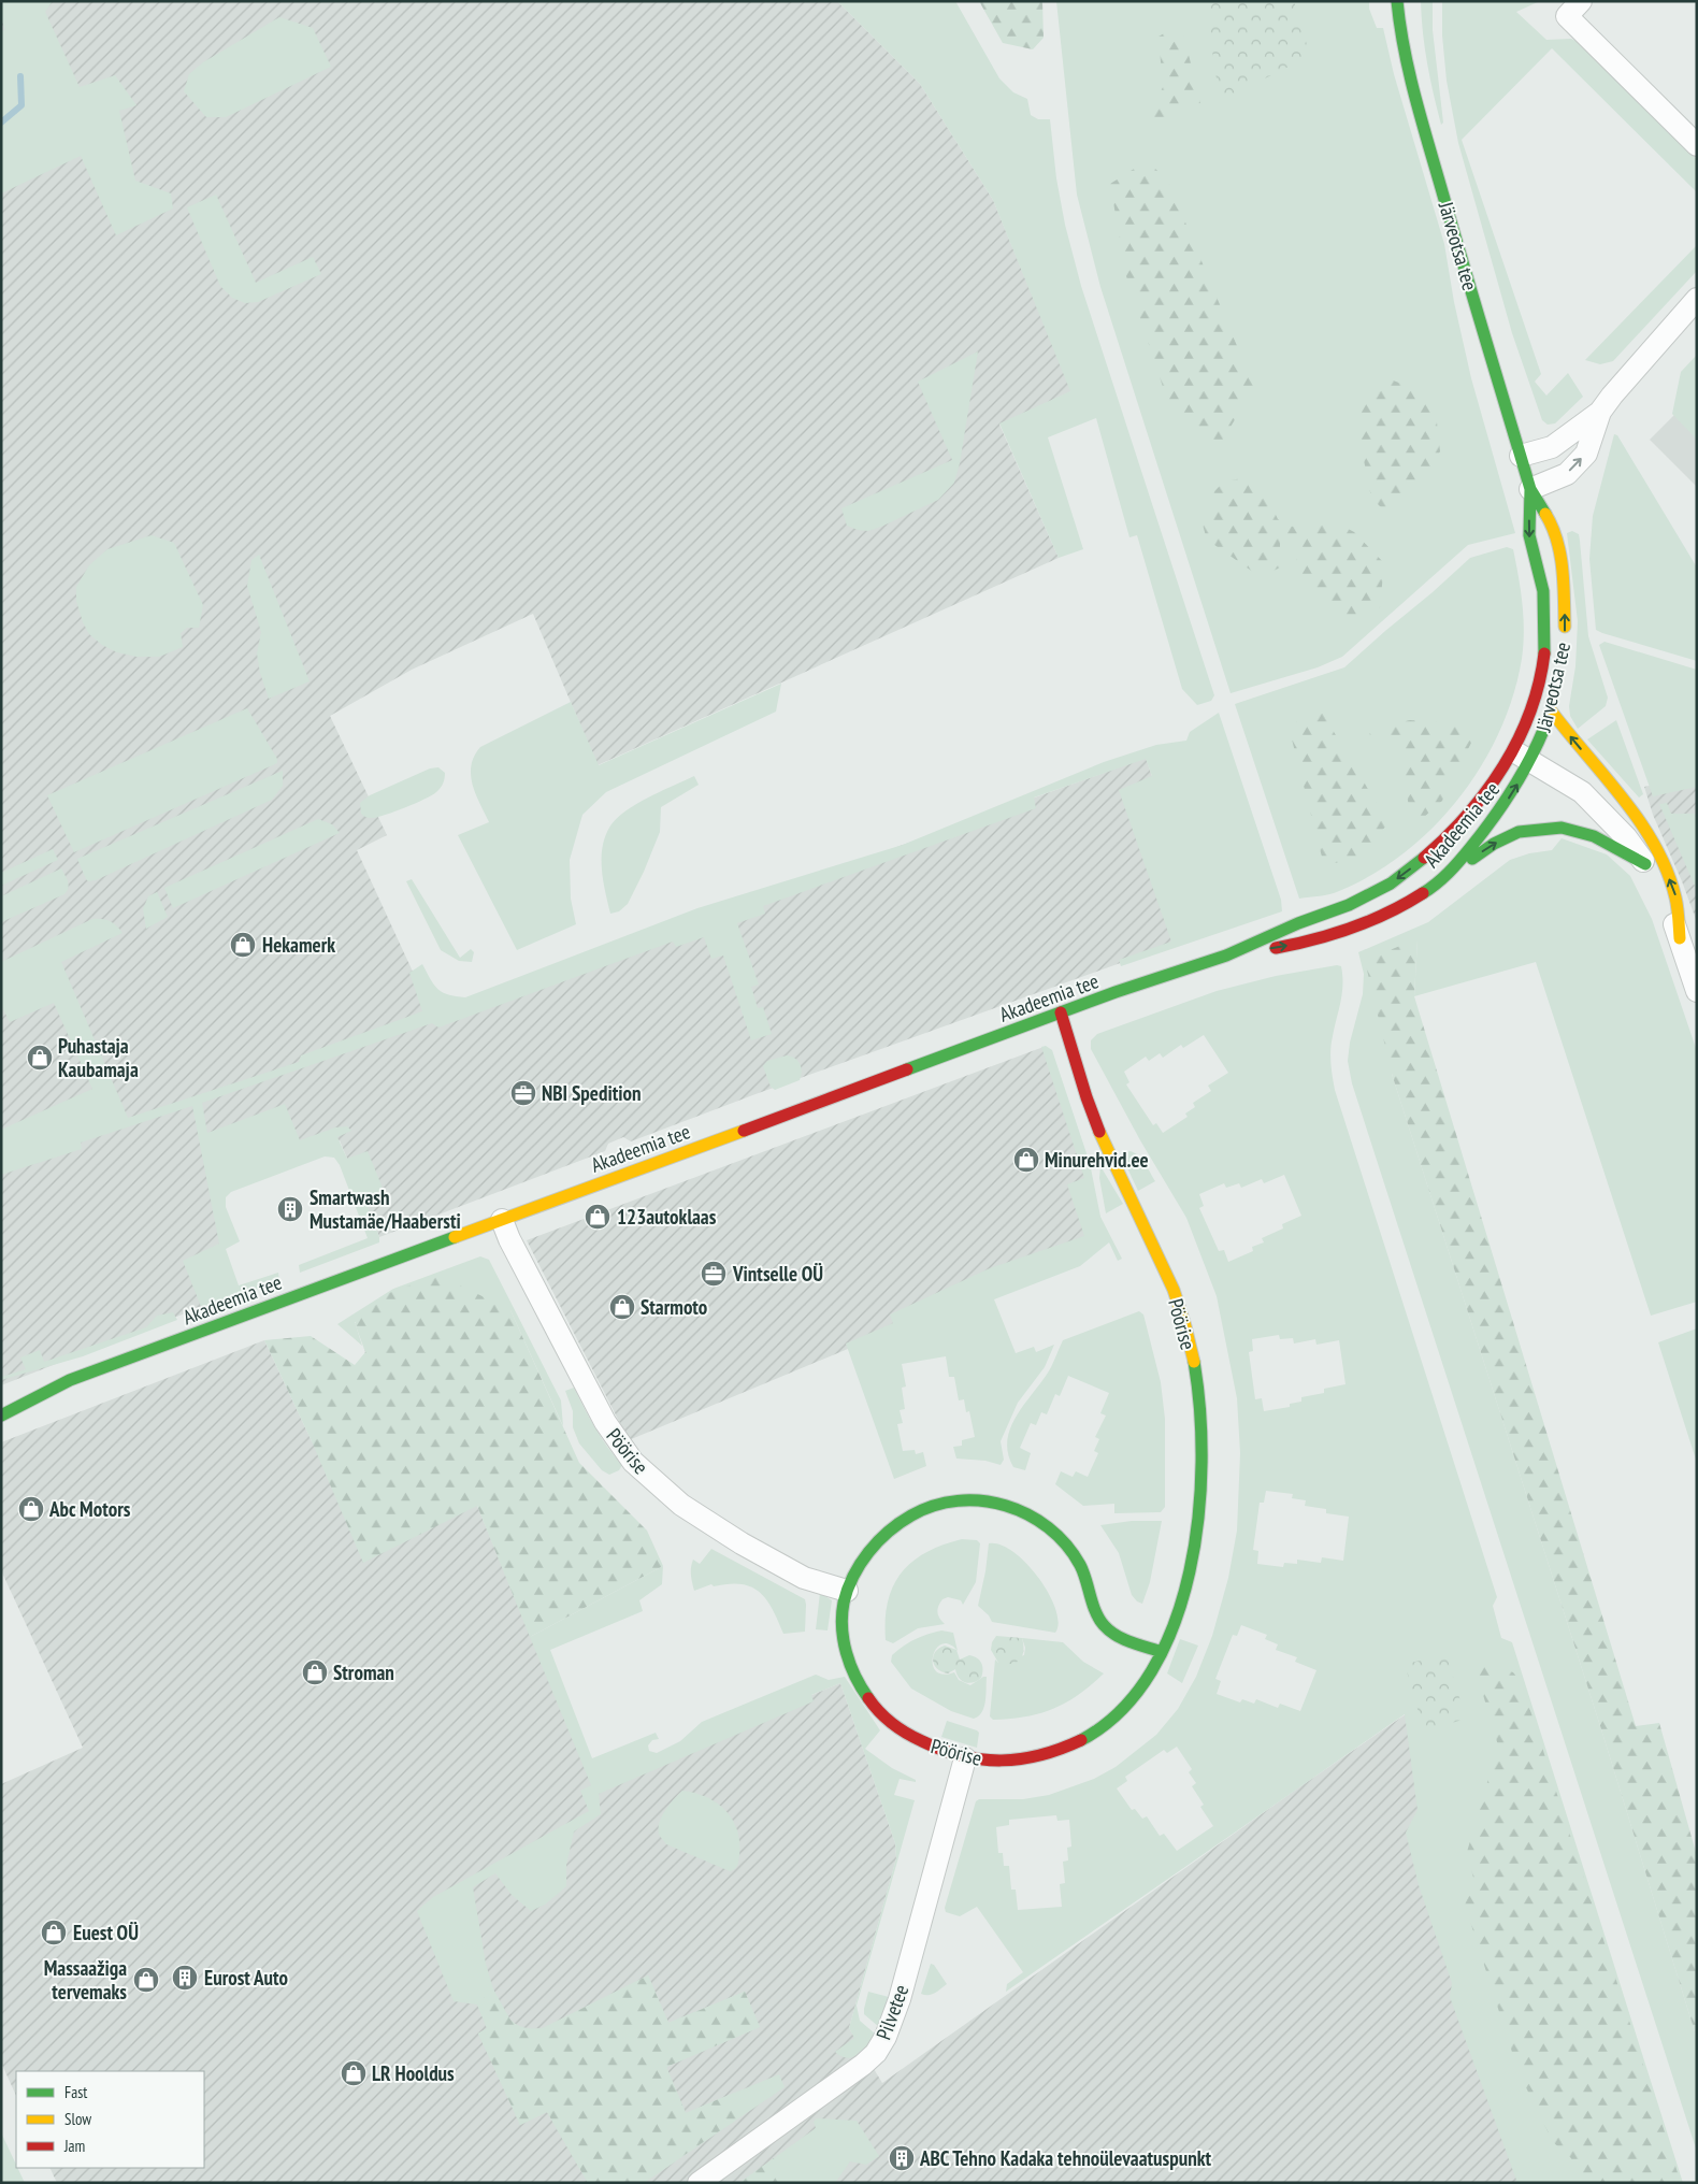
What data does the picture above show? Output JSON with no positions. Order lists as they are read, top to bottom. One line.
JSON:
{"streets":{"main road":["Järveotsa tee","Akadeemia tee","Pöörise"],"street":["Pilvetee"]},"crossings":[["Järveotsa tee","Akadeemia tee"],["Akadeemia tee","Pöörise"],["Pöörise","Pilvetee"]],"places":{"shop":["Hekamerk","Puhastaja Kaubamaja","Minurehvid.ee","123autoklaas","Starmoto","Abc Motors","Stroman","Euest OÜ","Massaažiga tervemaks","LR Hooldus"],"office":["NBI Spedition","Vintselle OÜ"],"building":["Smartwash Mustamäe/Haabersti","Eurost Auto","ABC Tehno Kadaka tehnoülevaatuspunkt"]},"legend":["Fast","Slow","Jam"]}
